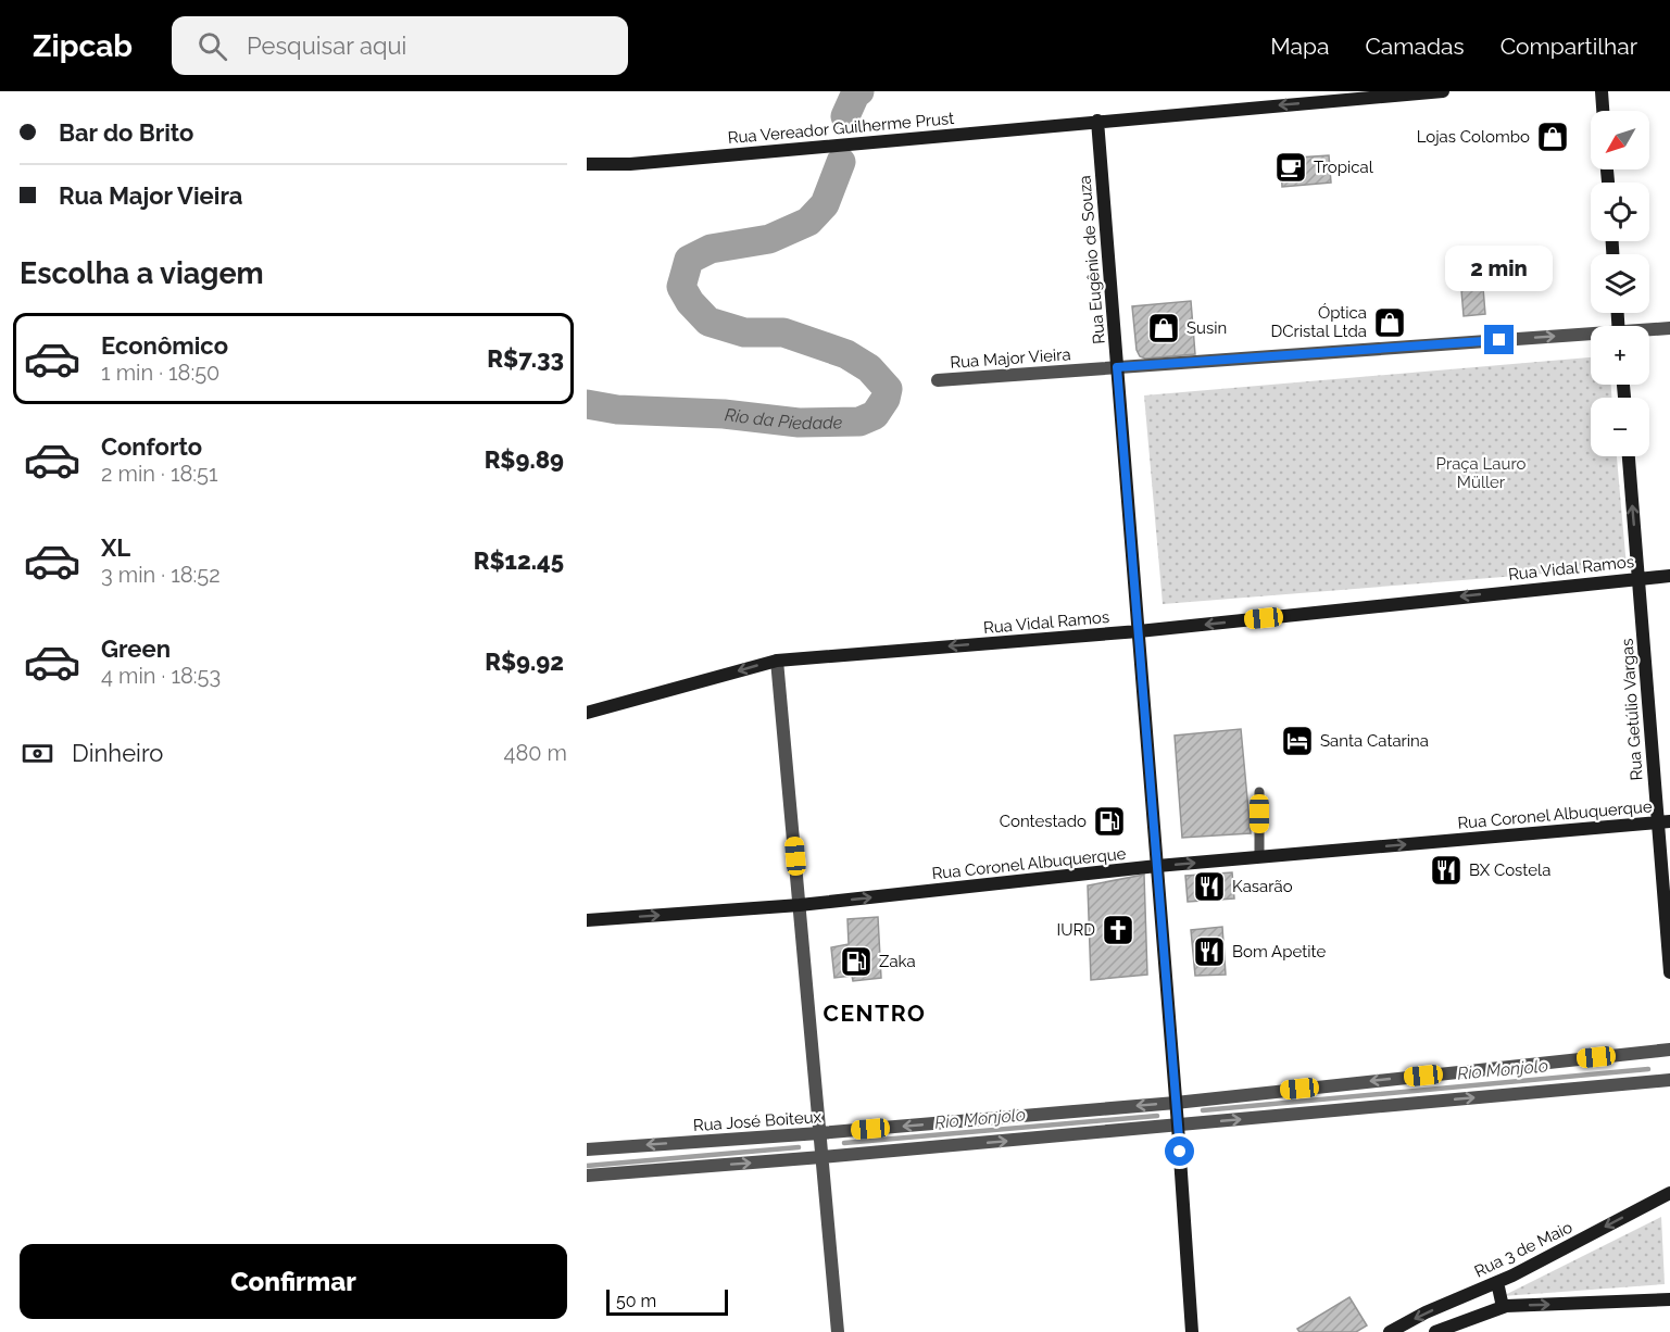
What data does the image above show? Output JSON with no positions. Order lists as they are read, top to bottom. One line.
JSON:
{"streets":{"main road":["Rua Vereador Guilherme Prust","Rua Eugênio de Souza","Rua Vidal Ramos","Rua Getúlio Vargas","Rua Coronel Albuquerque","Rua 3 de Maio"],"street":["Rua Major Vieira","Rua José Boiteux"]},"crossings":[["Rua Vereador Guilherme Prust","Rua Eugênio de Souza"],["Rua Eugênio de Souza","Rua Major Vieira"],["Rua Eugênio de Souza","Rua Vidal Ramos"],["Rua Eugênio de Souza","Rua Coronel Albuquerque"],["Rua Eugênio de Souza","Rua José Boiteux"],["Rua Vidal Ramos","Rua Getúlio Vargas"],["Rua Getúlio Vargas","Rua Coronel Albuquerque"]],"one_way":["Rua Vereador Guilherme Prust","Rua Major Vieira","Rua Vidal Ramos","Rua Coronel Albuquerque"],"districts":["CENTRO"],"water":["Rio da Piedade","Rio Monjolo"],"parks":["Praça Lauro Müller"],"places":{"shop":["Lojas Colombo","Óptica DCristal Ltda","Susin"],"cafe":["Tropical"],"hotel":["Santa Catarina"],"fuel station":["Contestado","Zaka"],"restaurant":["BX Costela","Kasarão","Bom Apetite"],"church":["IURD"]},"scale_bar":"50 m","north":"bottom left","page":{"header":"Zipcab","search":"Pesquisar aqui","nav":["Mapa","Camadas","Compartilhar"],"banner":["Bar do Brito","Rua Major Vieira"],"map_buttons":["+","−"],"heading":"Escolha a viagem","bubble":"2 min","list":[{"name":"Econômico","note":"1 min · 18:50","value":"R$7.33"},{"name":"Conforto","note":"2 min · 18:51","value":"R$9.89"},{"name":"XL","note":"3 min · 18:52","value":"R$12.45"},{"name":"Green","note":"4 min · 18:53","value":"R$9.92"}],"pay":["Dinheiro","480 m"],"buttons":"Confirmar","scale":"50 m"}}
